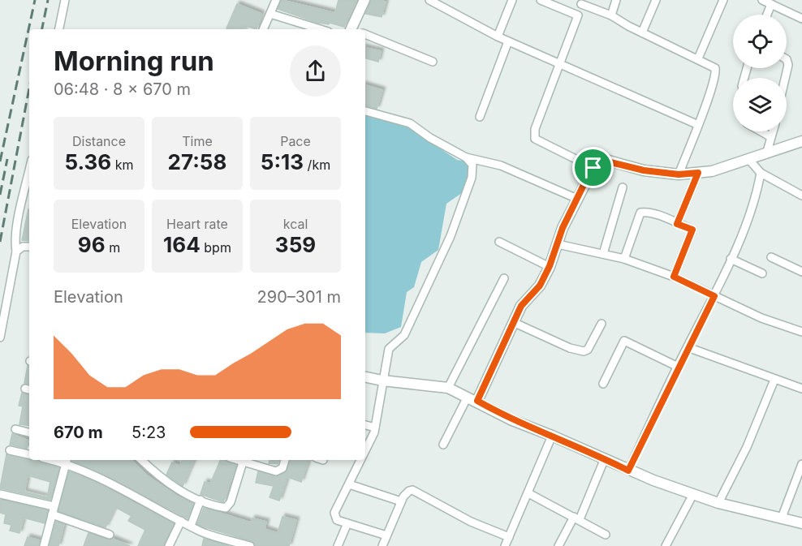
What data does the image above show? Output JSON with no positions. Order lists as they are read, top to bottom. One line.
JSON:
{"page":{"heading":["Morning run","06:48 · 8 × 670 m"],"stats":[["Distance","5.36 km"],["Time","27:58"],["Pace","5:13 /km"],["Elevation","96 m"],["Heart rate","164 bpm"],["kcal","359"]],"chart":["Elevation","290–301 m"],"list":[{"name":"670 m","note":"5:23"}]}}
